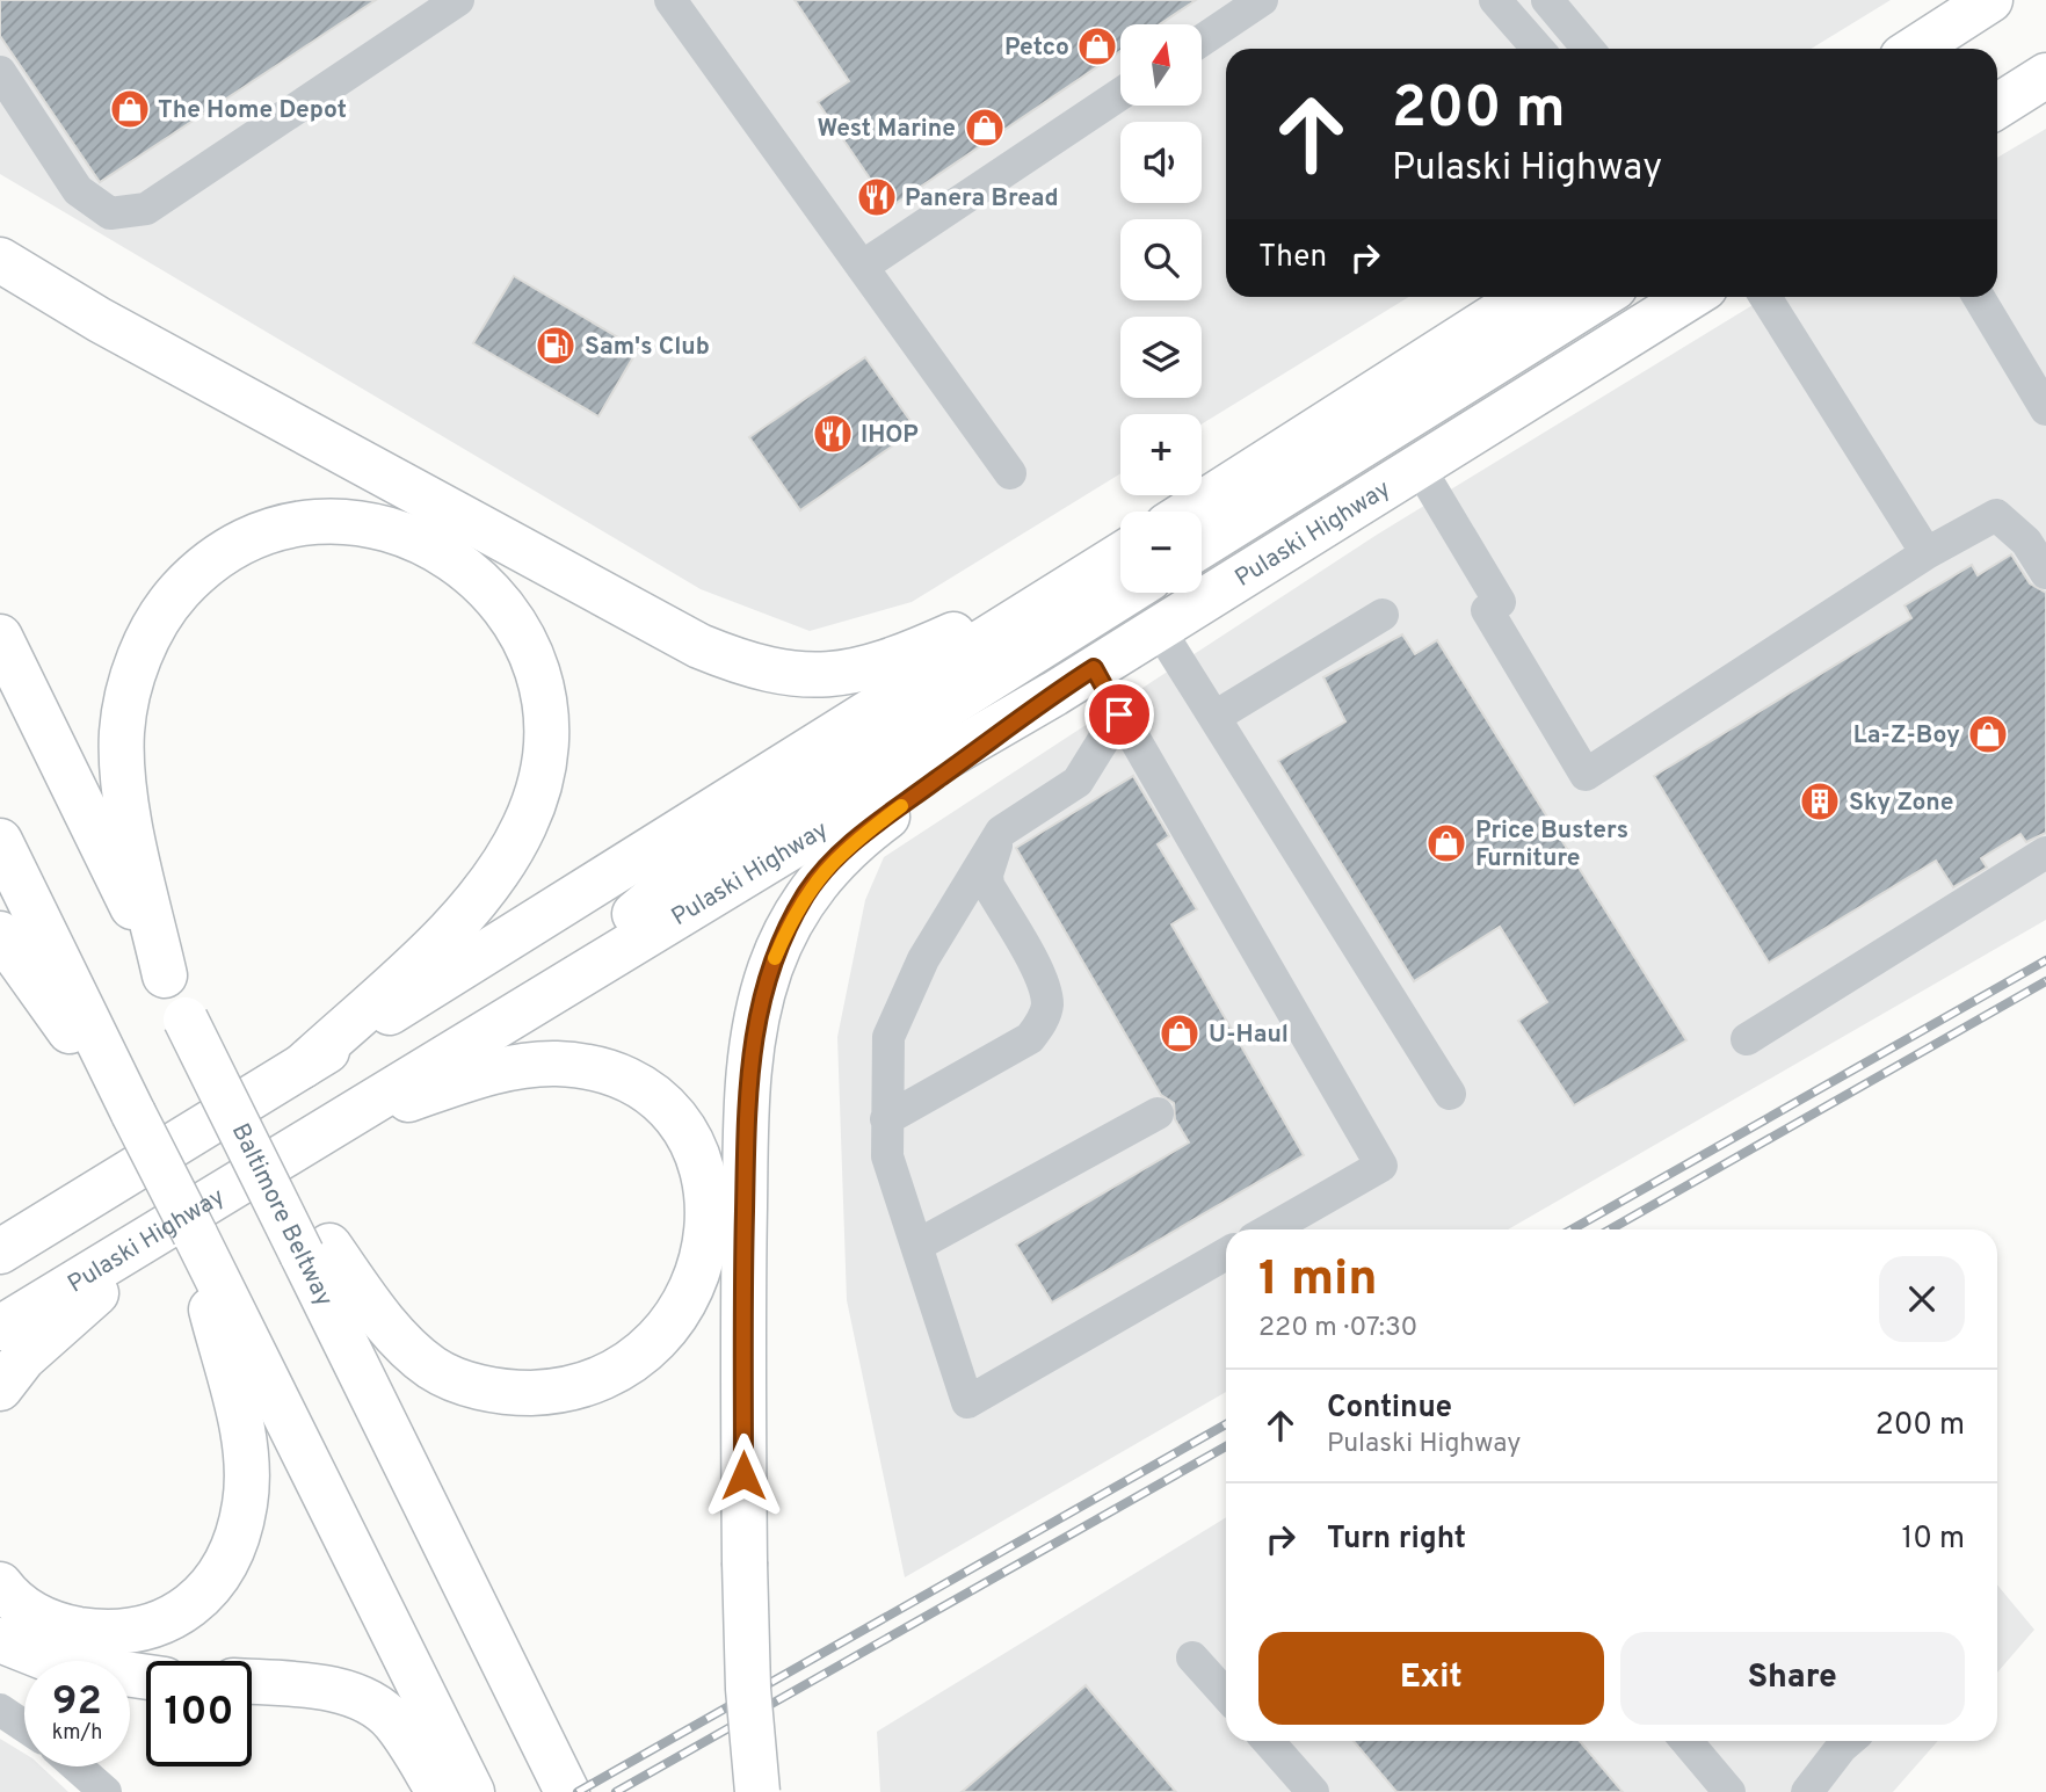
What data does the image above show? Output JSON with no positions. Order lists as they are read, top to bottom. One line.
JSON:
{"streets":{"highway":["Pulaski Highway","Baltimore Beltway"]},"places":{"shop":["Petco","The Home Depot","West Marine","La-Z-Boy","Price Busters Furniture","U-Haul"],"restaurant":["Panera Bread","IHOP"],"fuel station":["Sam's Club"],"building":["Sky Zone"]},"north":"top","page":{"map_buttons":["+","−"],"turn":["200 m","Pulaski Highway"],"then":"Then","heading":["1 min","220 m · 07:30"],"list":[{"name":"Continue","note":"Pulaski Highway","value":"200 m"},{"name":"Turn right","value":"10 m"}],"buttons":["Exit","Share"],"speed":"92 km/h","limit":"100"}}
